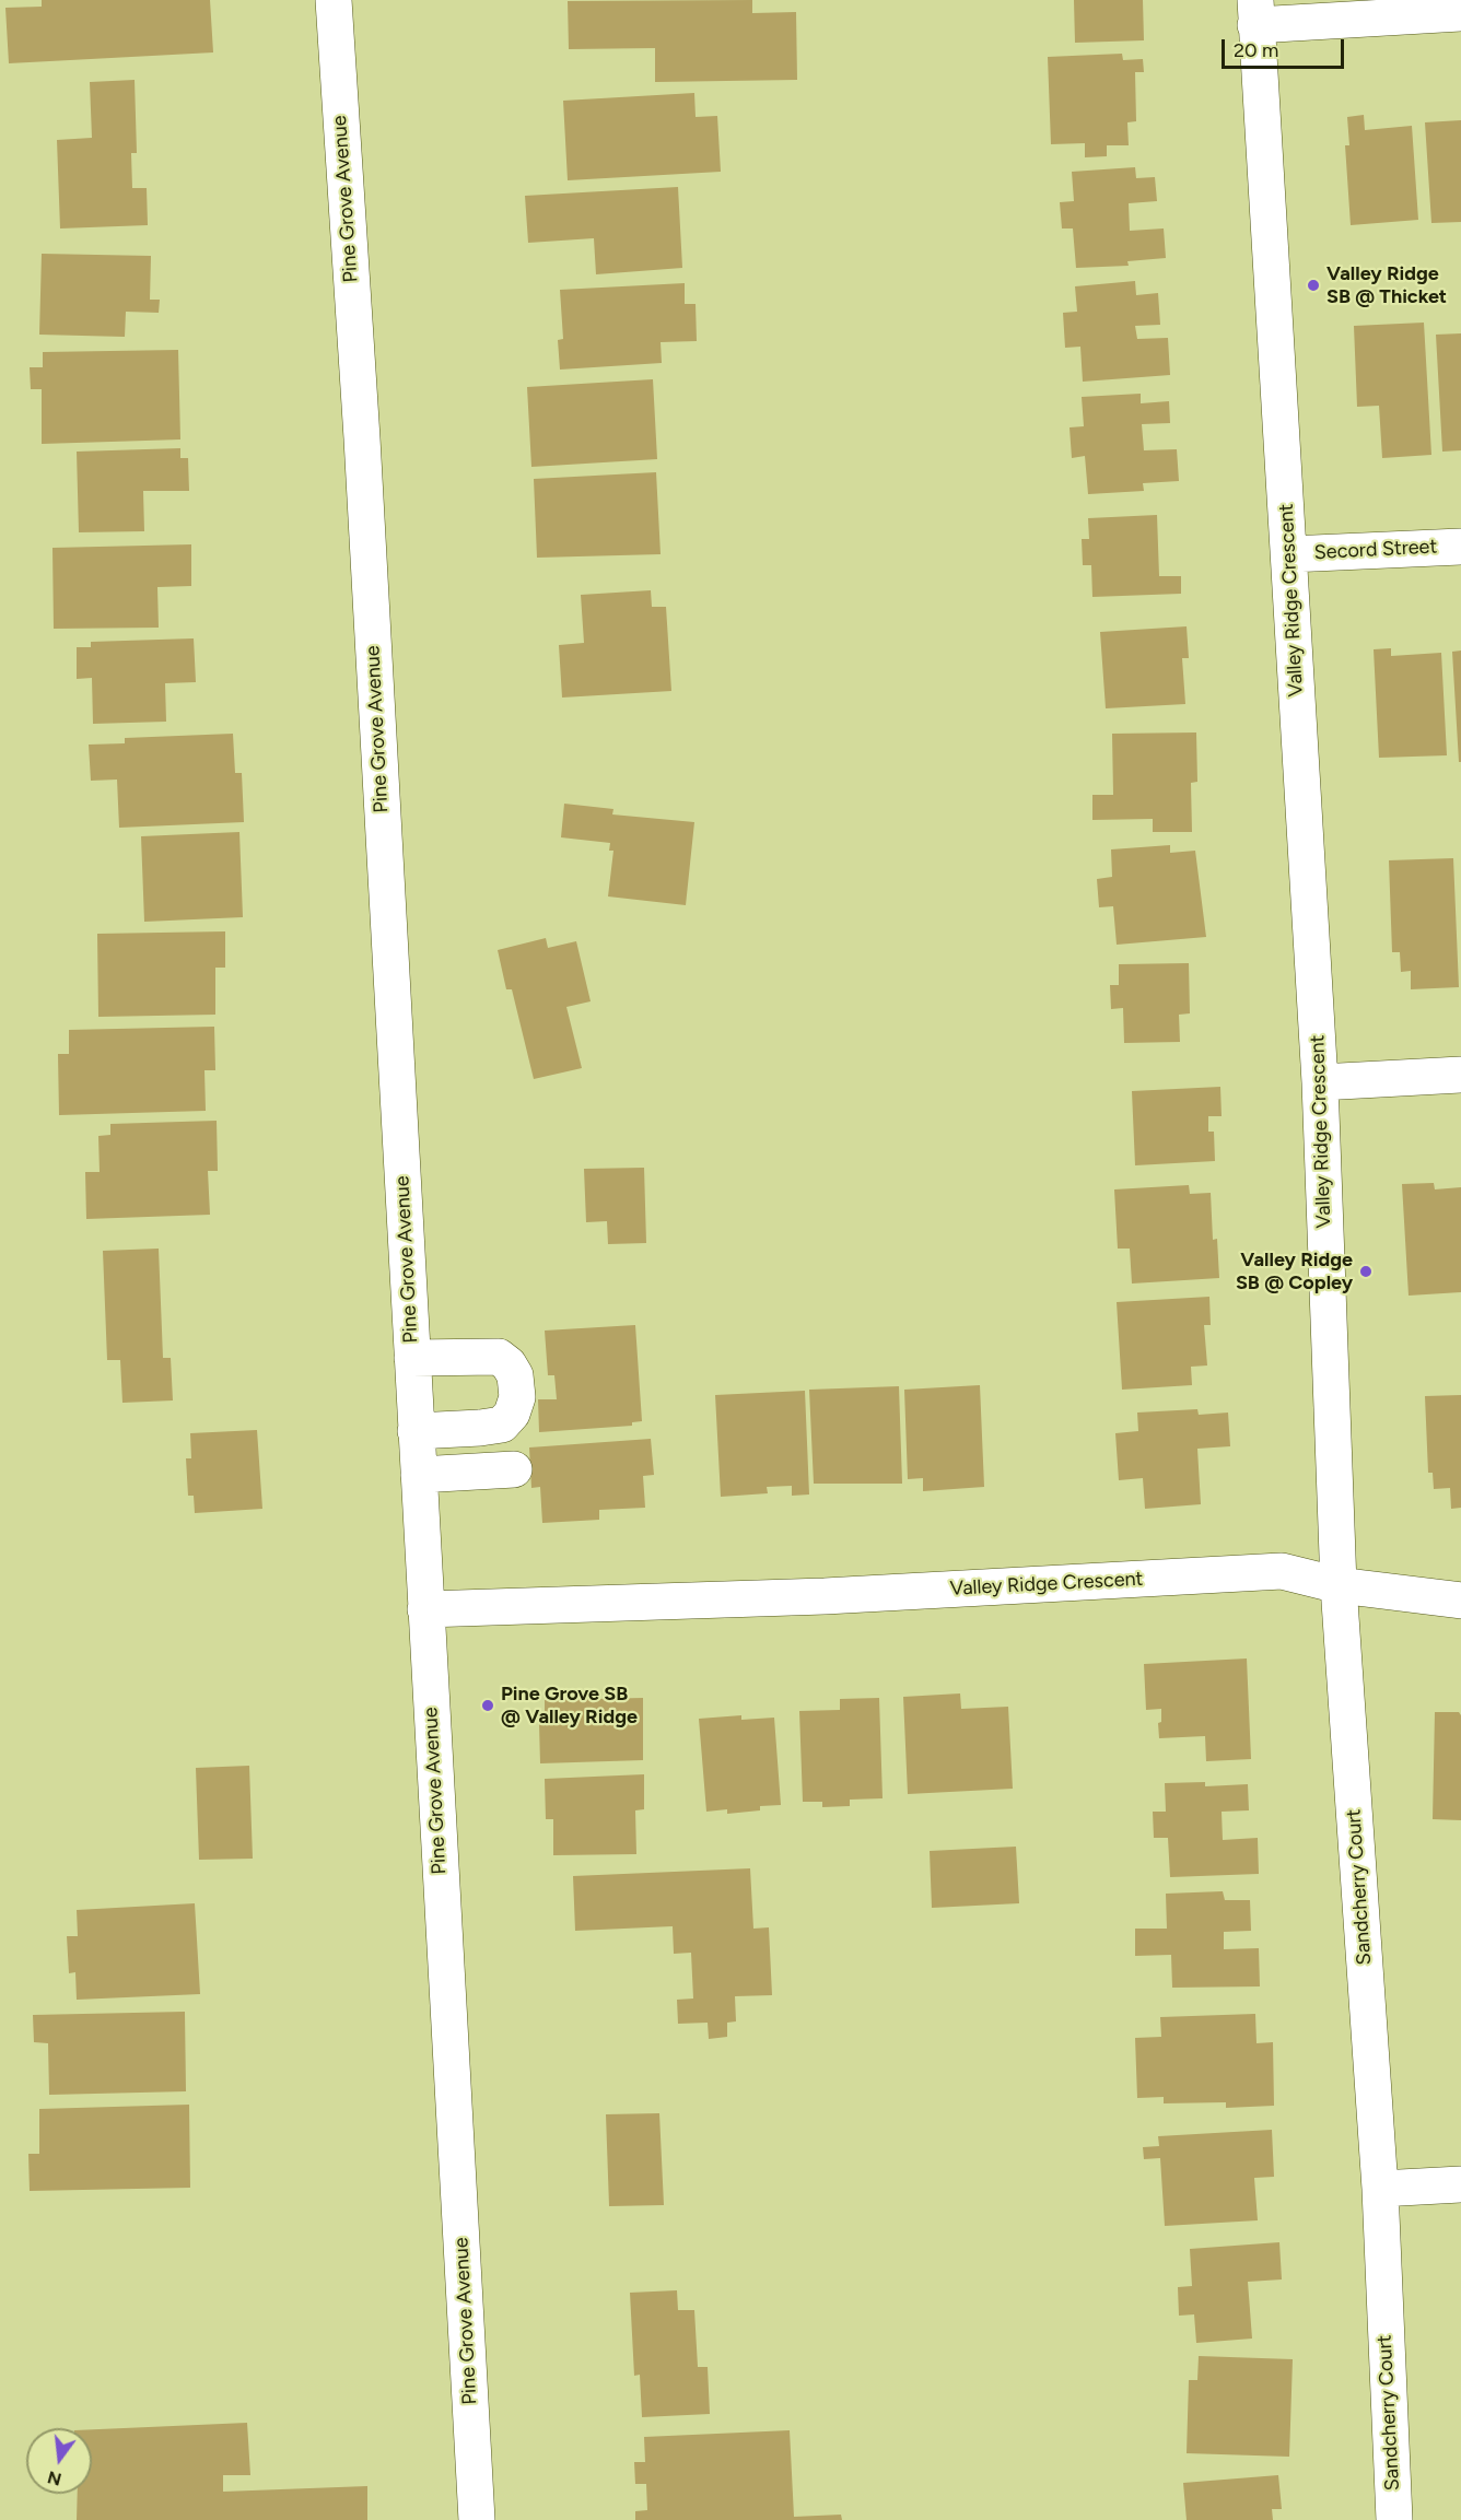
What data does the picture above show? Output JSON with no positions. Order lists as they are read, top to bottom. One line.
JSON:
{"streets":{"street":["Pine Grove Avenue","Secord Street","Valley Ridge Crescent","Sandcherry Court"]},"crossings":[["Pine Grove Avenue","Valley Ridge Crescent"],["Secord Street","Valley Ridge Crescent"],["Valley Ridge Crescent","Sandcherry Court"]],"places":["Valley Ridge SB @ Thicket","Valley Ridge SB @ Copley","Pine Grove SB @ Valley Ridge"],"scale_bar":"20 m","north":"bottom"}
